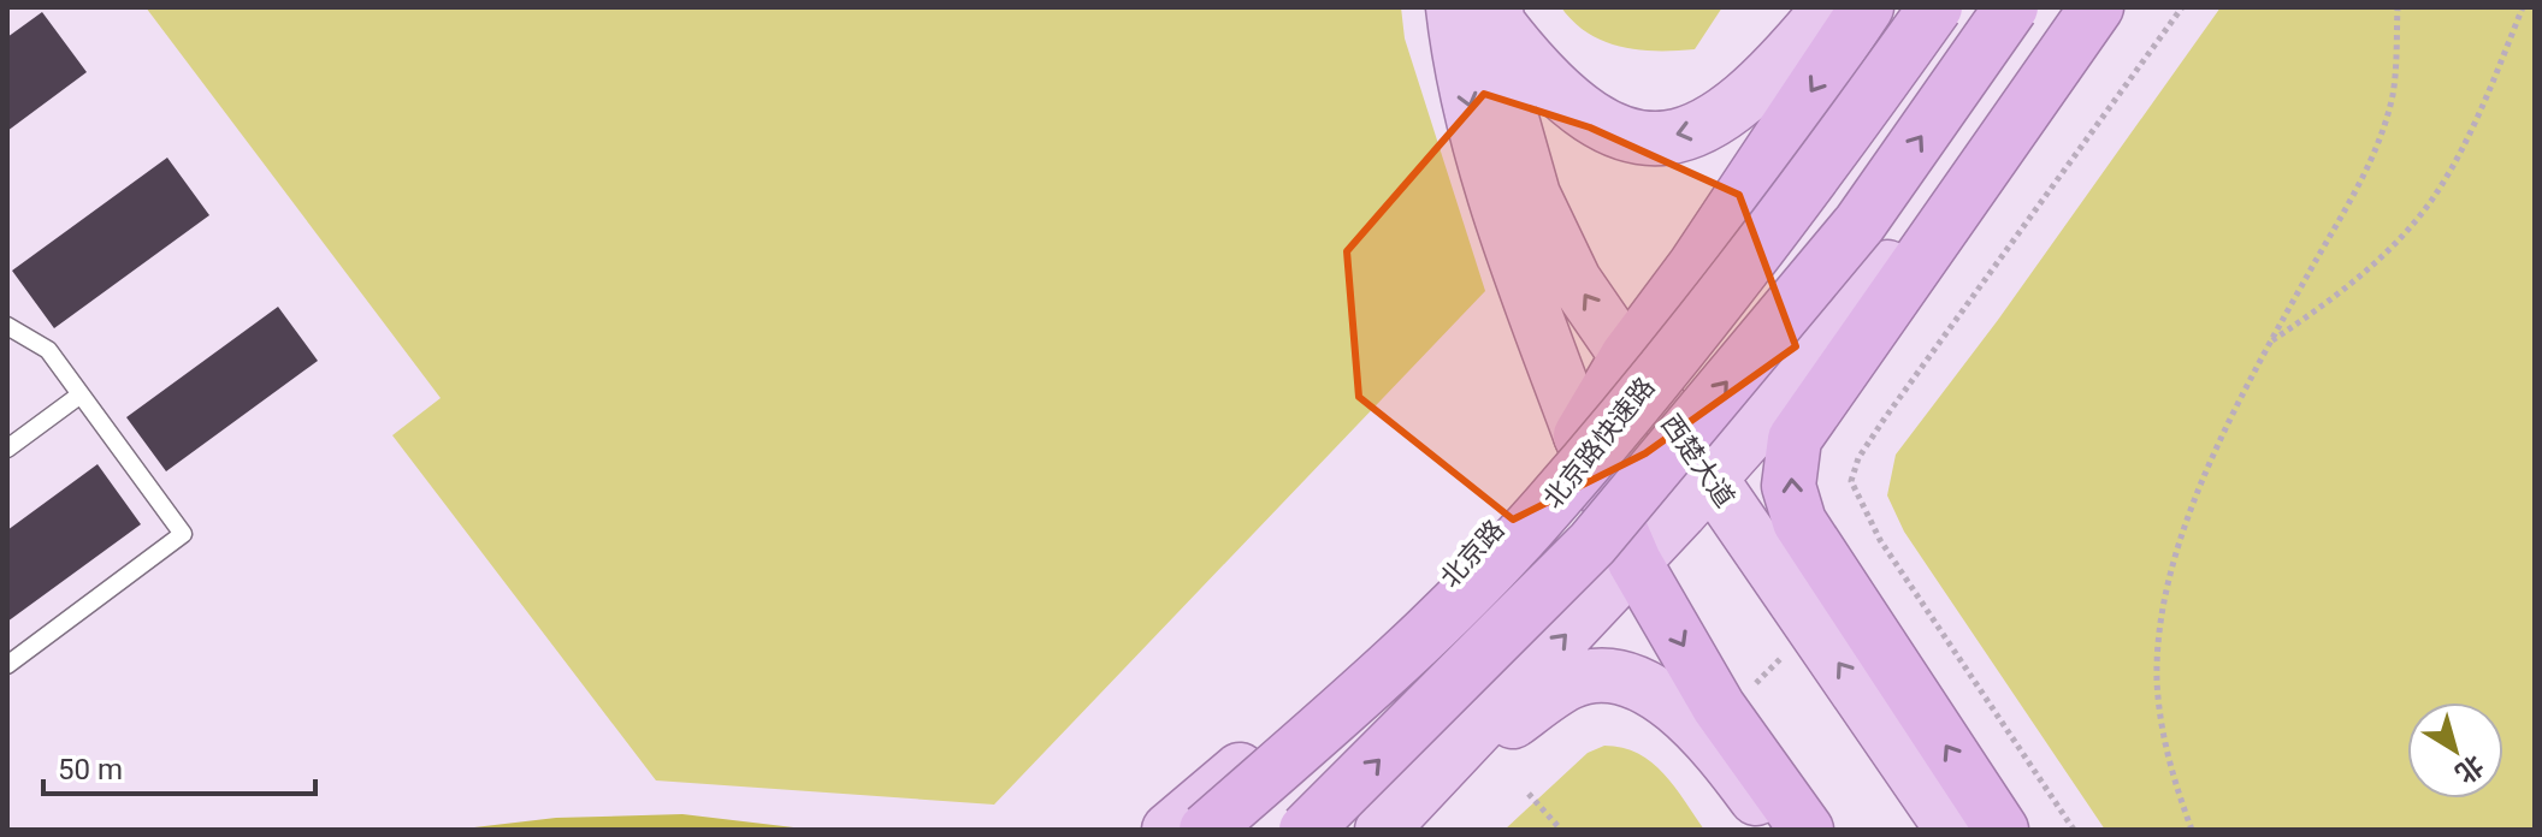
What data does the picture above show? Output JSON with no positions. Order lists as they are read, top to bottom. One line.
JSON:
{"streets":{"highway":["北京路快速路"],"main road":["西楚大道","北京路"]},"scale_bar":"50 m","north":"bottom right"}
